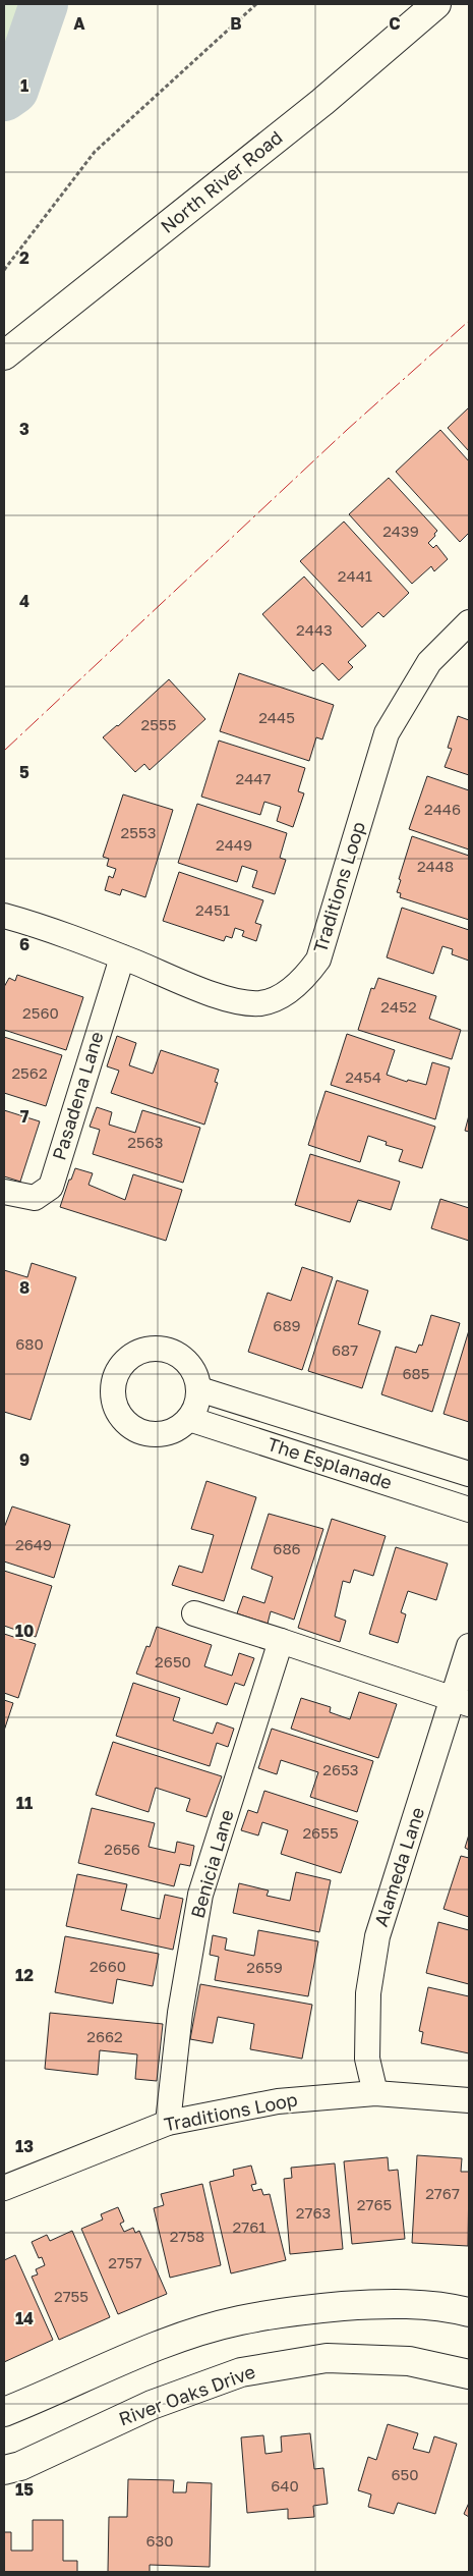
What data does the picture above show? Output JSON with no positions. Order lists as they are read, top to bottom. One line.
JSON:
{"streets":{"street":["North River Road","Traditions Loop","Pasadena Lane","The Esplanade","Benicia Lane","Alameda Lane","River Oaks Drive"]},"crossings":[["Traditions Loop","Pasadena Lane"],["Traditions Loop","Benicia Lane"],["Traditions Loop","Alameda Lane"]],"house_numbers":["2439","2441","2443","2445","2555","2447","2446","2553","2449","2448","2451","2452","2560","2562","2454","2563","689","680","687","685","2649","686","2650","2653","2655","2656","2660","2659","2662","2767","2765","2763","2761","2758","2757","2755","650","640","630"],"grid":{"columns":["A","B","C"],"rows":["1","2","3","4","5","6","7","8","9","10","11","12","13","14","15"]}}
